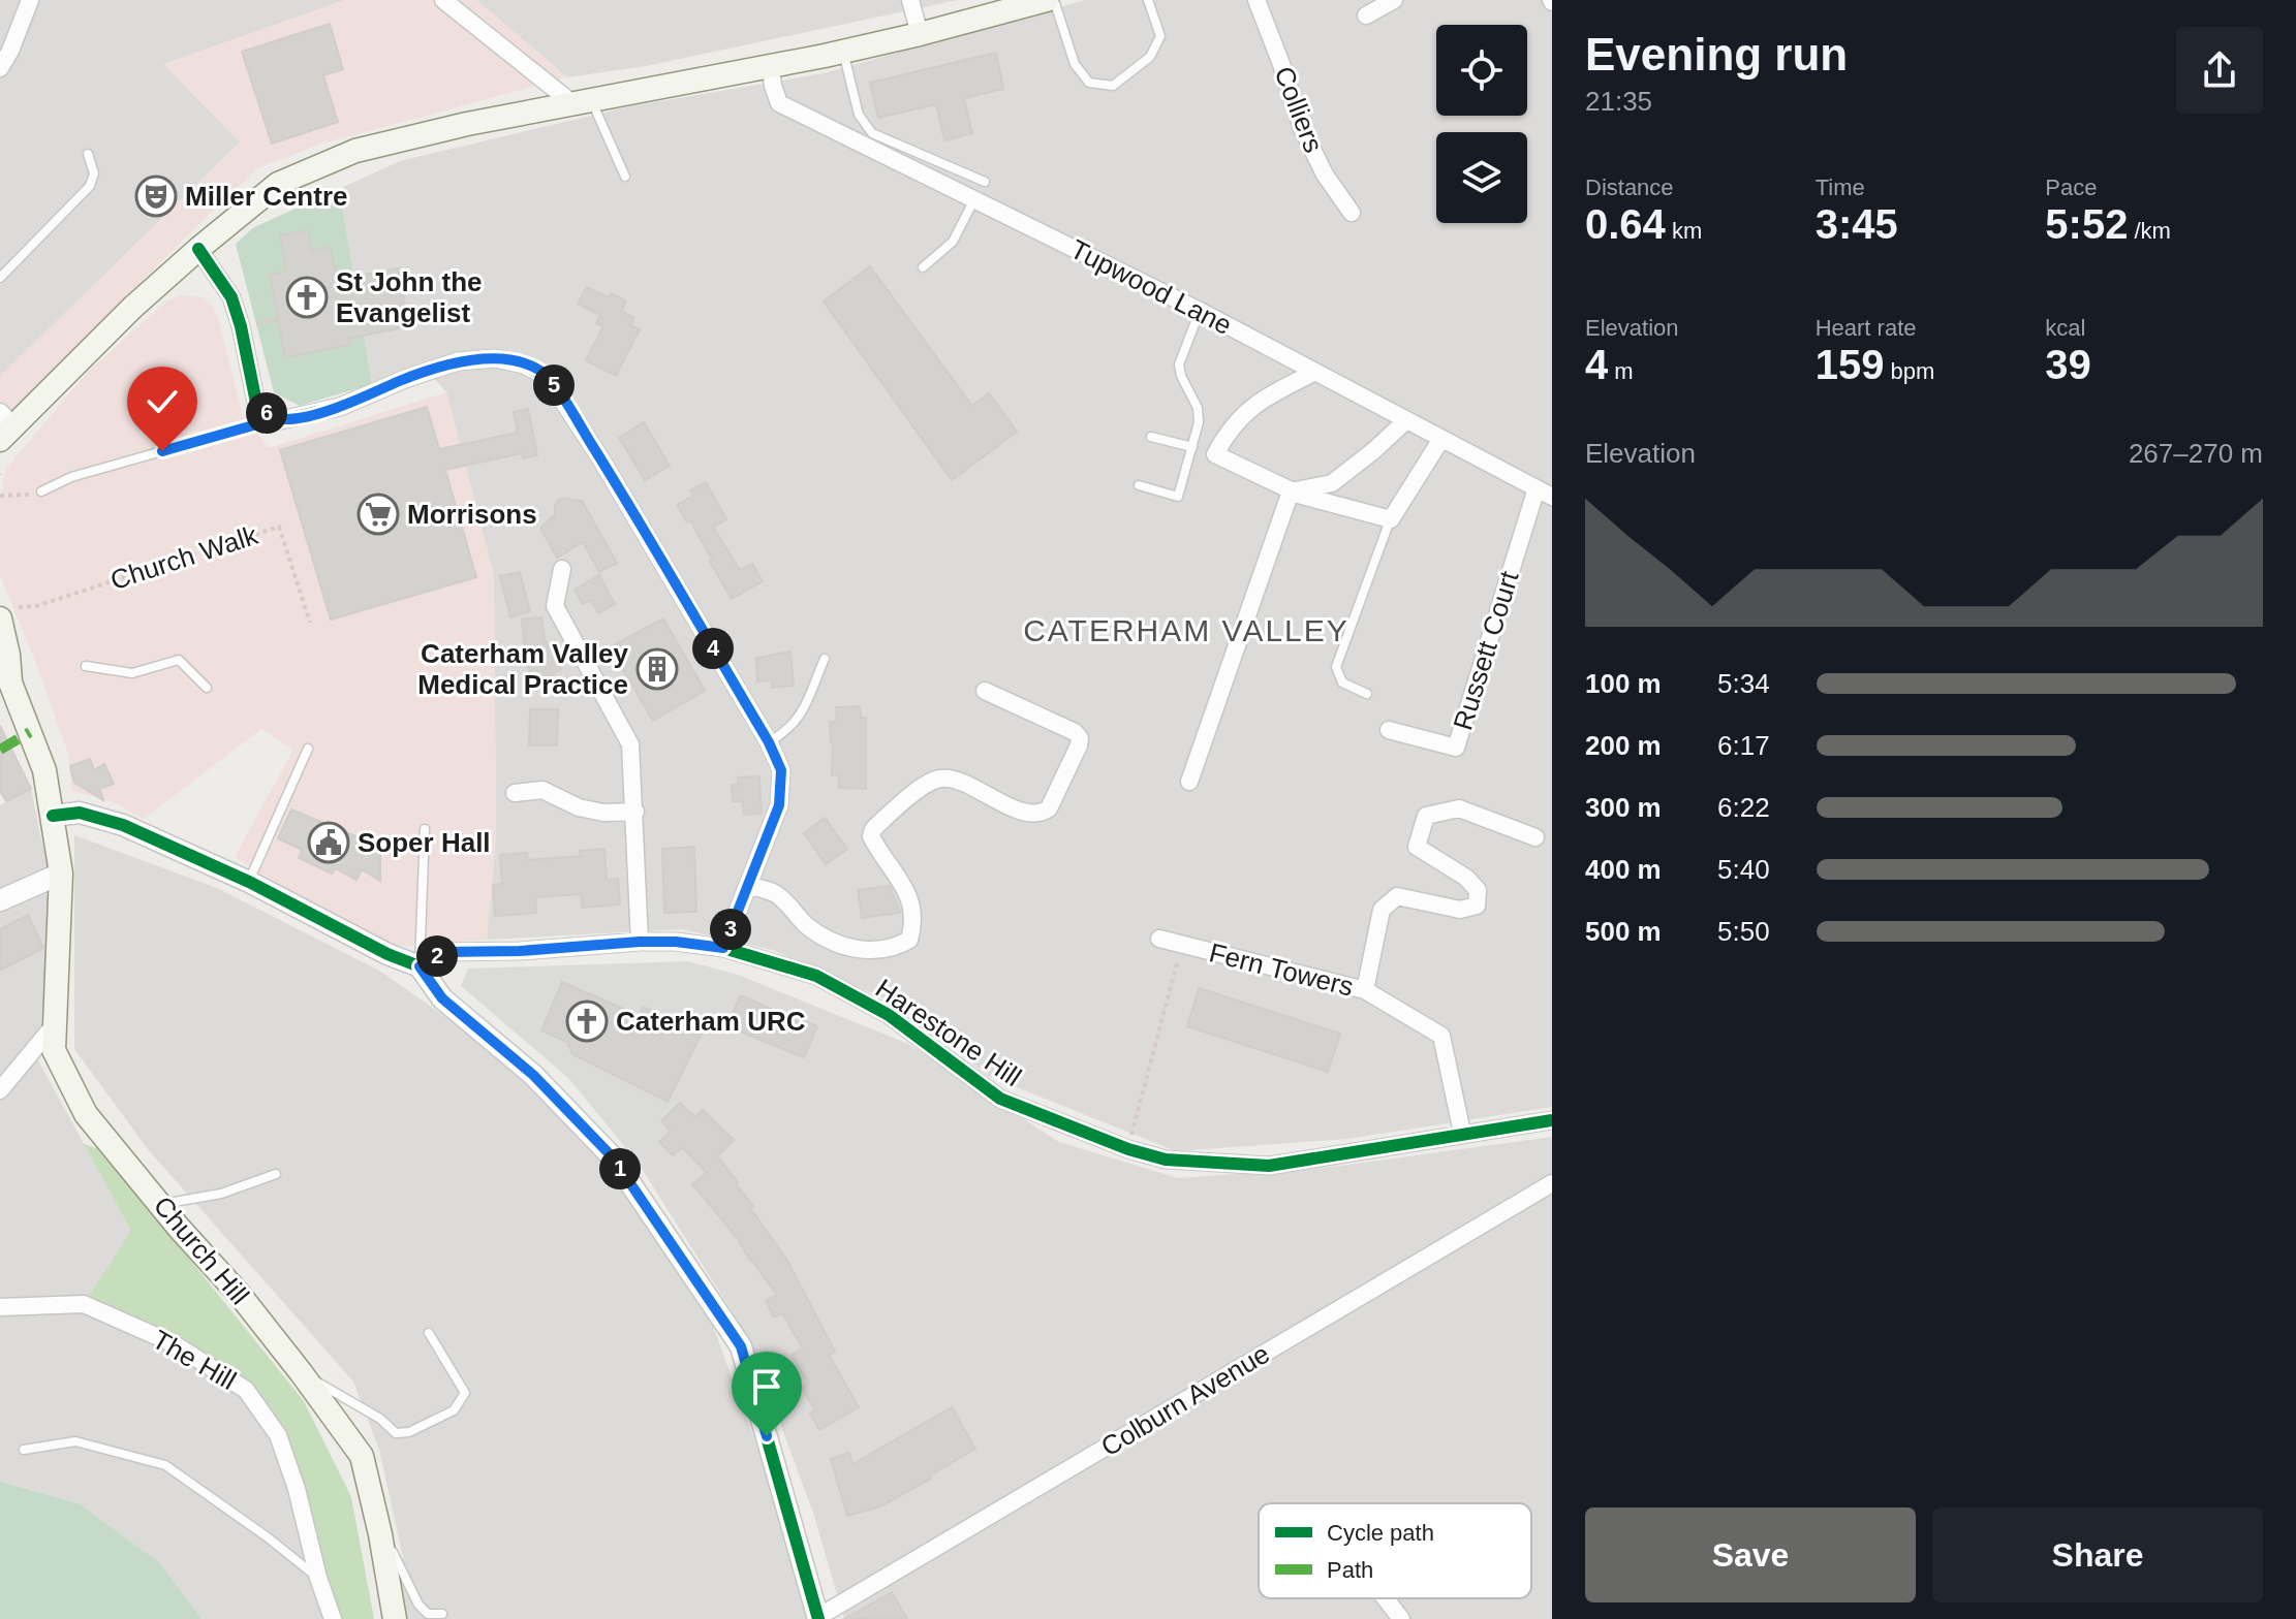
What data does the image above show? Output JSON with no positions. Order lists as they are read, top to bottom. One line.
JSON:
{"streets":{"main road":["Church Hill"],"street":["Colliers","Tupwood Lane","Russett Court","Fern Towers","Harestone Hill","The Hill","Colburn Avenue"],"path":["Church Walk"]},"crossings":[["Tupwood Lane","Russett Court"],["Church Walk","Church Hill"],["Fern Towers","Harestone Hill"]],"districts":["CATERHAM VALLEY"],"places":{"theatre":["Miller Centre"],"church":["St John the Evangelist","Caterham URC"],"supermarket":["Morrisons"],"building":["Caterham Valley Medical Practice"],"public building":["Soper Hall"]},"legend":["Cycle path","Path"],"page":{"heading":["Evening run","21:35"],"stats":[["Distance","0.64 km"],["Time","3:45"],["Pace","5:52 /km"],["Elevation","4 m"],["Heart rate","159 bpm"],["kcal","39"]],"pins":["5","6","4","3","2","1"],"chart":["Elevation","267–270 m"],"list":[{"name":"100 m","note":"5:34"},{"name":"200 m","note":"6:17"},{"name":"300 m","note":"6:22"},{"name":"400 m","note":"5:40"},{"name":"500 m","note":"5:50"}],"buttons":["Save","Share"]}}
